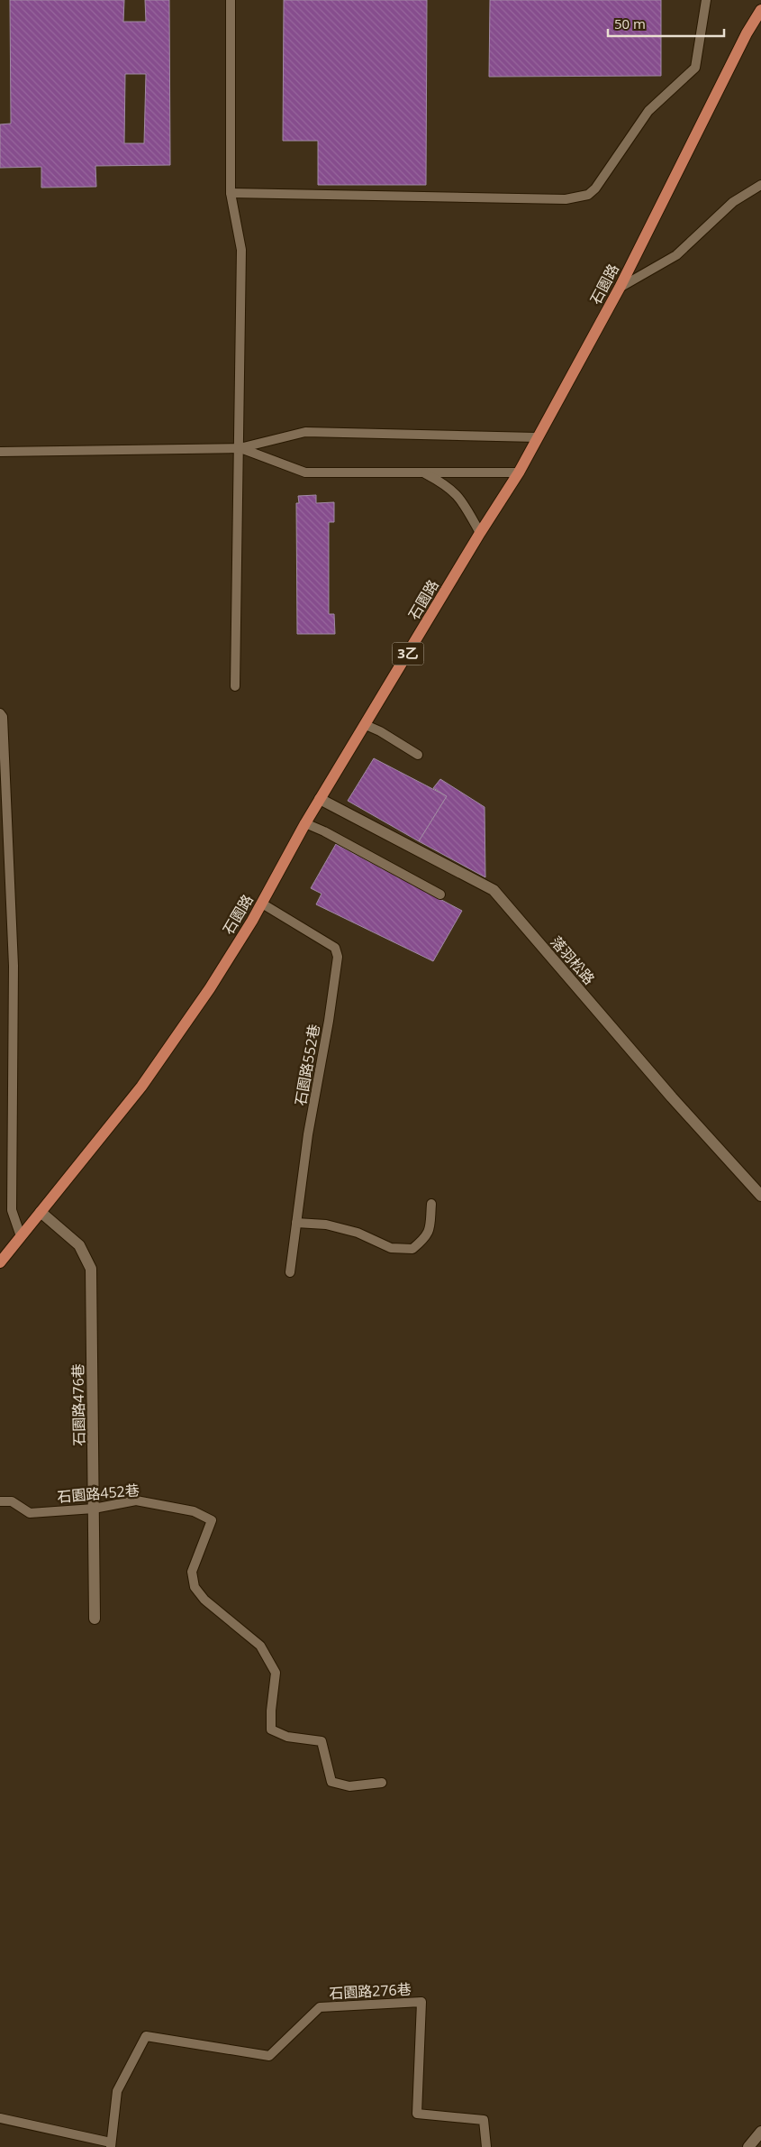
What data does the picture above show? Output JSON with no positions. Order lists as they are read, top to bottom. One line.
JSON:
{"streets":{"main road":["石園路","3乙"],"street":["落羽松路","石園路476巷"],"lane":["石園路552巷","石園路452巷","石園路276巷"]},"crossings":[["石園路","落羽松路"],["石園路","石園路552巷"],["石園路","石園路476巷"],["石園路476巷","石園路452巷"]],"scale_bar":"50 m"}
